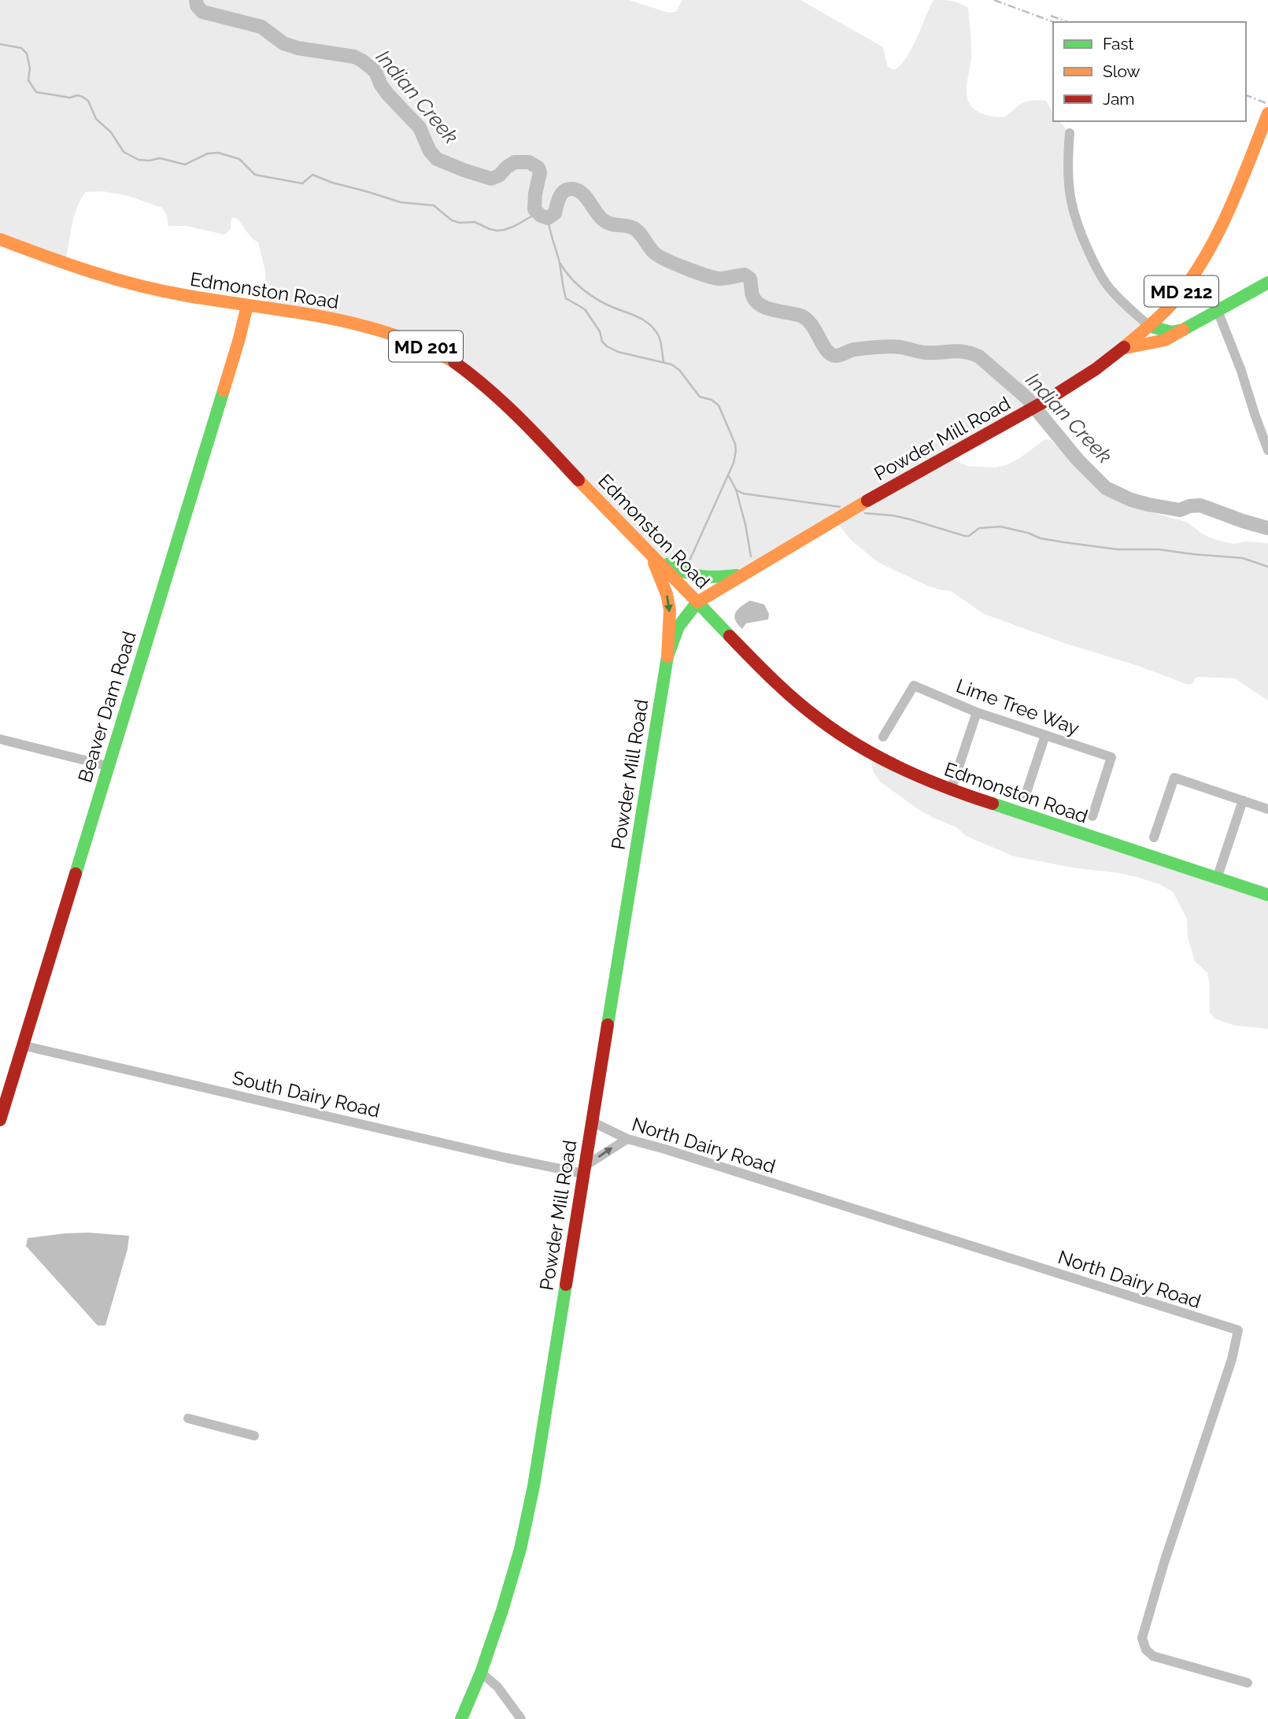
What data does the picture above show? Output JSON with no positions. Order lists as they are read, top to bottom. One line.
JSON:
{"streets":{"main road":["Edmonston Road","MD 212","MD 201","Powder Mill Road","Beaver Dam Road"],"street":["Lime Tree Way","South Dairy Road","North Dairy Road"]},"crossings":[["Edmonston Road","Powder Mill Road"],["Edmonston Road","Beaver Dam Road"],["Powder Mill Road","South Dairy Road"],["Powder Mill Road","North Dairy Road"],["Beaver Dam Road","South Dairy Road"]],"water":["Indian Creek"],"legend":["Fast","Slow","Jam"]}
